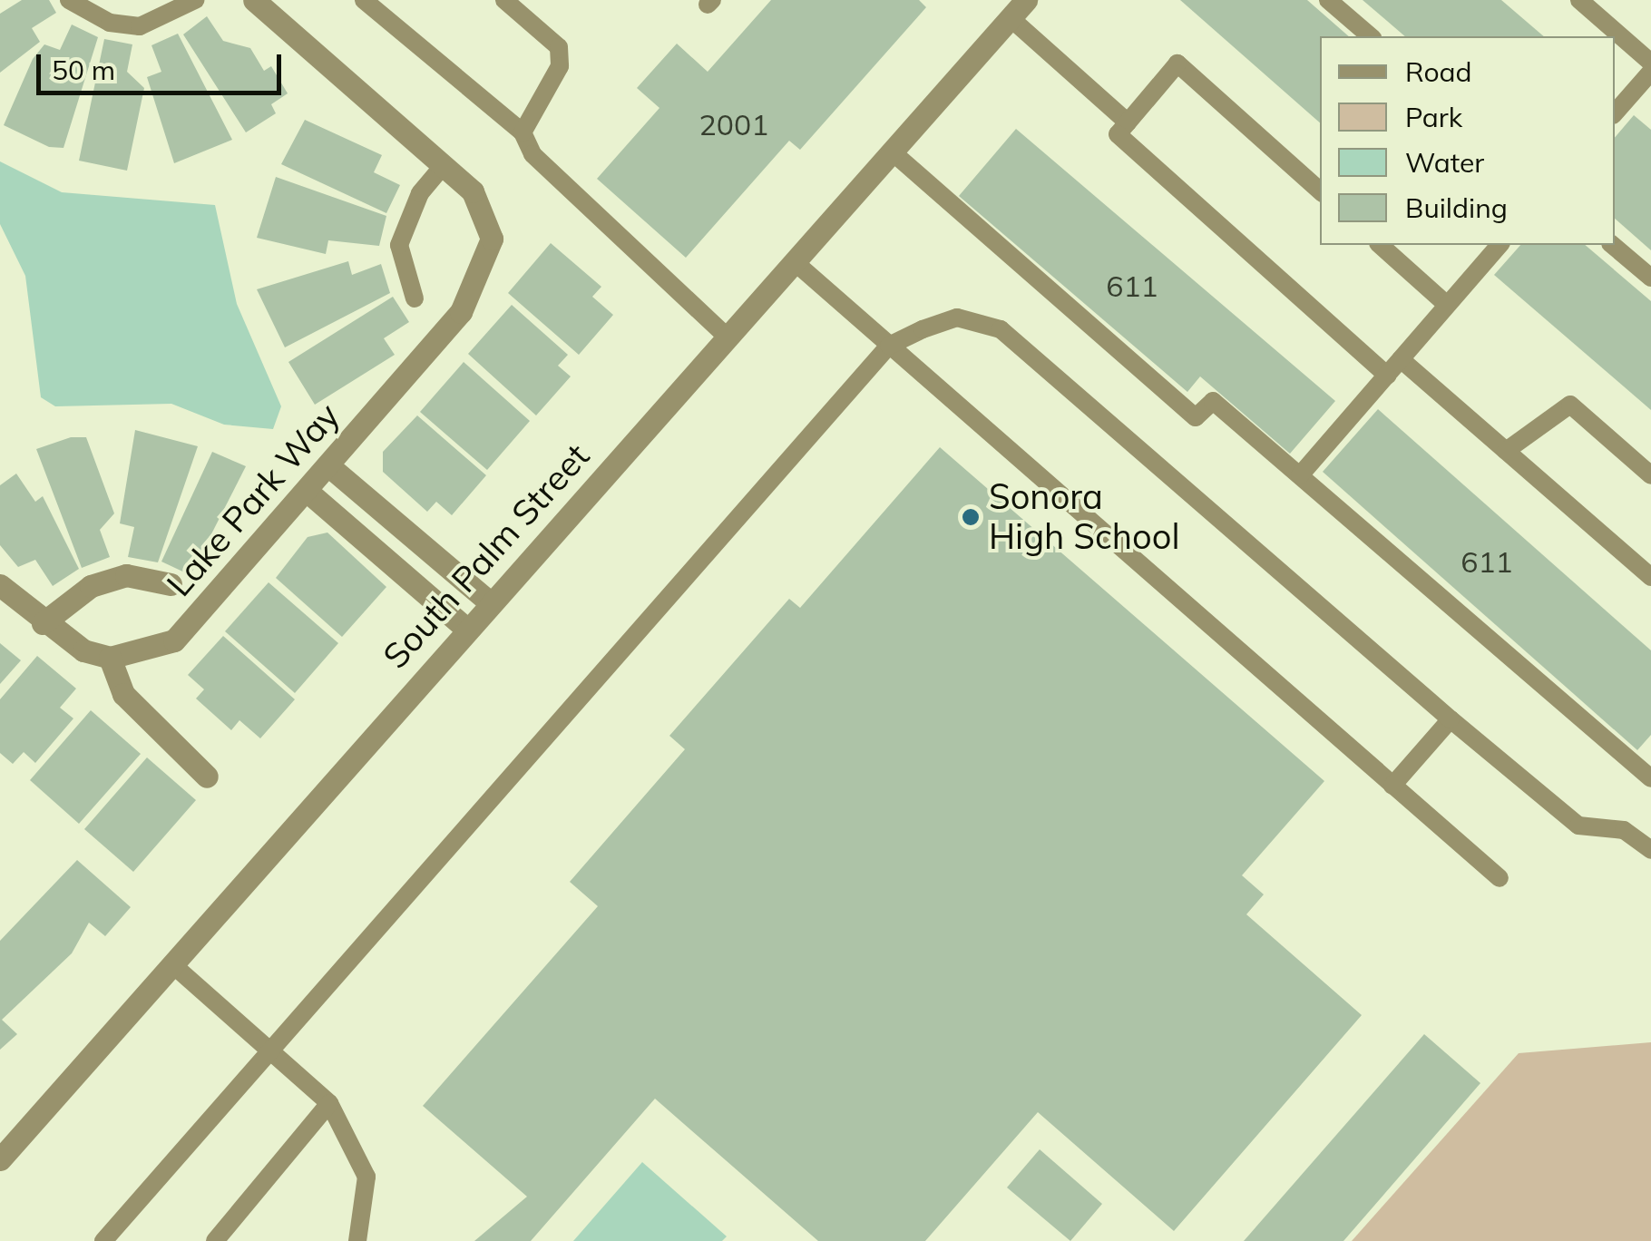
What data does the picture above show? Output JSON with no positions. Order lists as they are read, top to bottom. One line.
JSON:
{"streets":{"street":["Lake Park Way","South Palm Street"]},"places":["Sonora High School"],"house_numbers":["2001","611","611"],"legend":["Road","Park","Water","Building"],"scale_bar":"50 m"}
